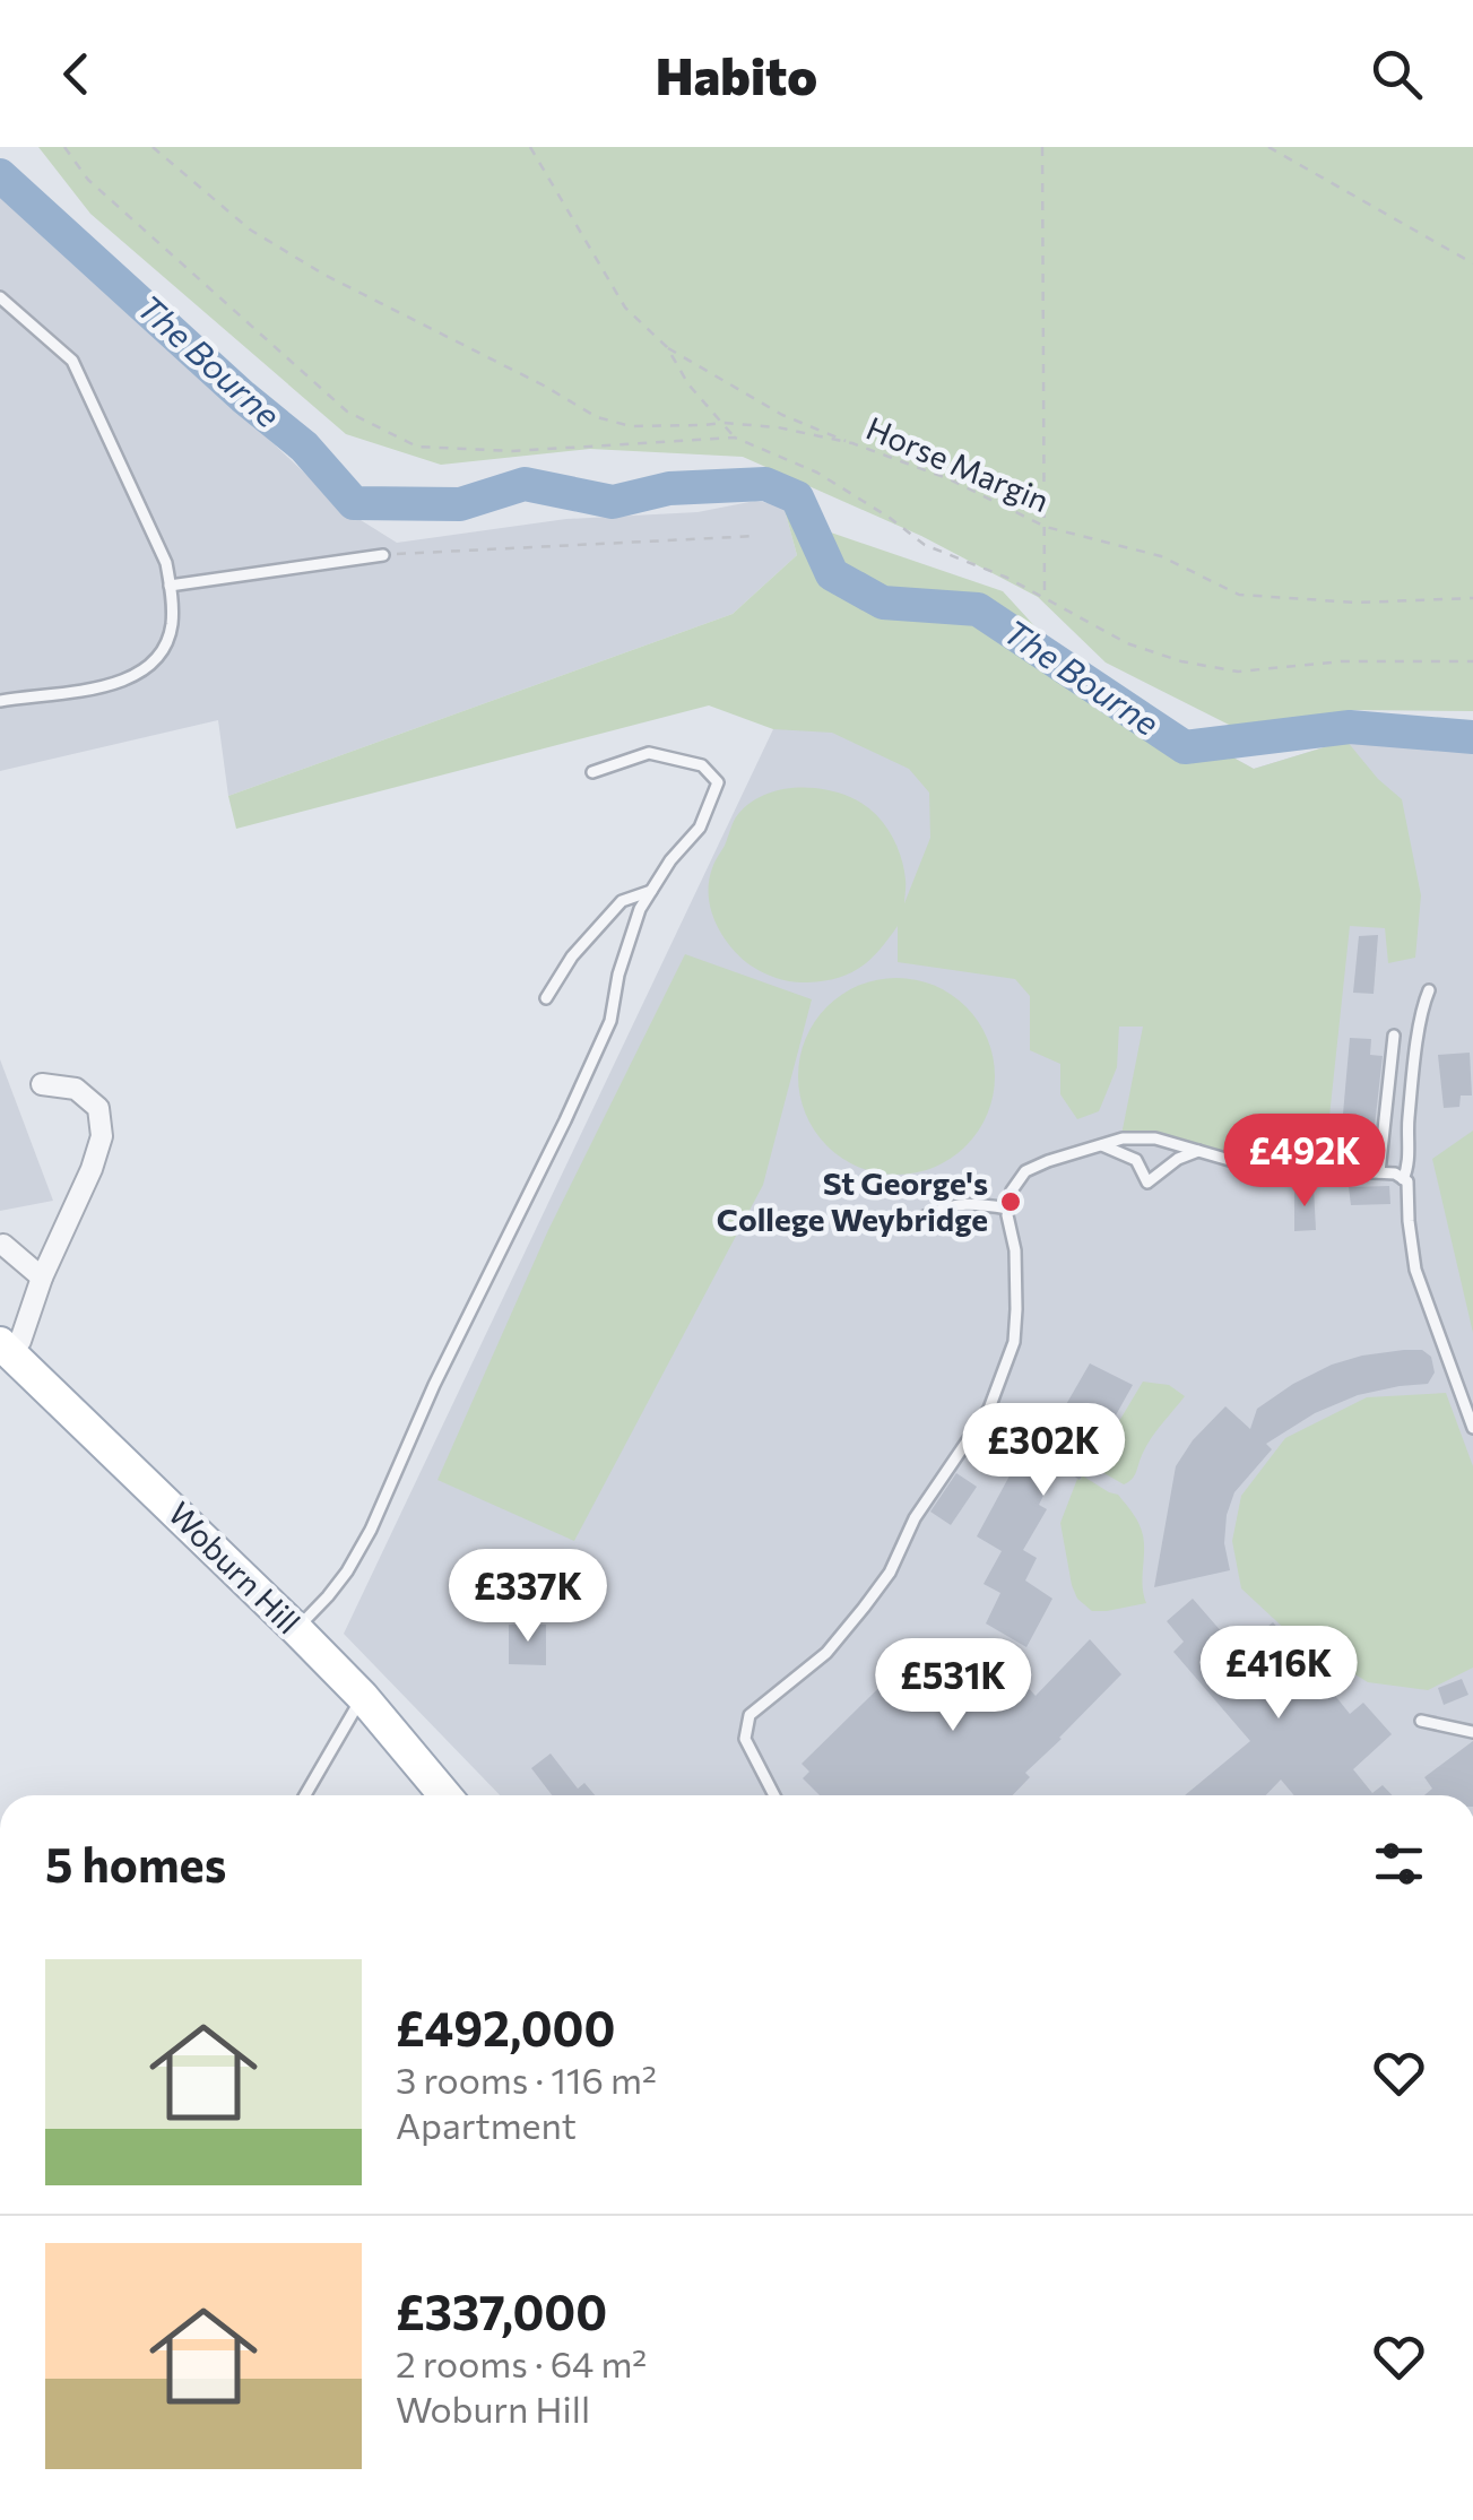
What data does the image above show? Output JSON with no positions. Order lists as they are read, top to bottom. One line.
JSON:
{"streets":{"main road":["Woburn Hill"],"path":["Horse Margin"]},"water":["The Bourne"],"places":["St George's College Weybridge"],"page":{"header":"Habito","price":["£492K","£302K","£337K","£416K","£531K"],"heading":"5 homes","list":[{"name":"£492,000","note":"3 rooms · 116 m² · Apartment"},{"name":"£337,000","note":"2 rooms · 64 m² · Woburn Hill"}]}}
